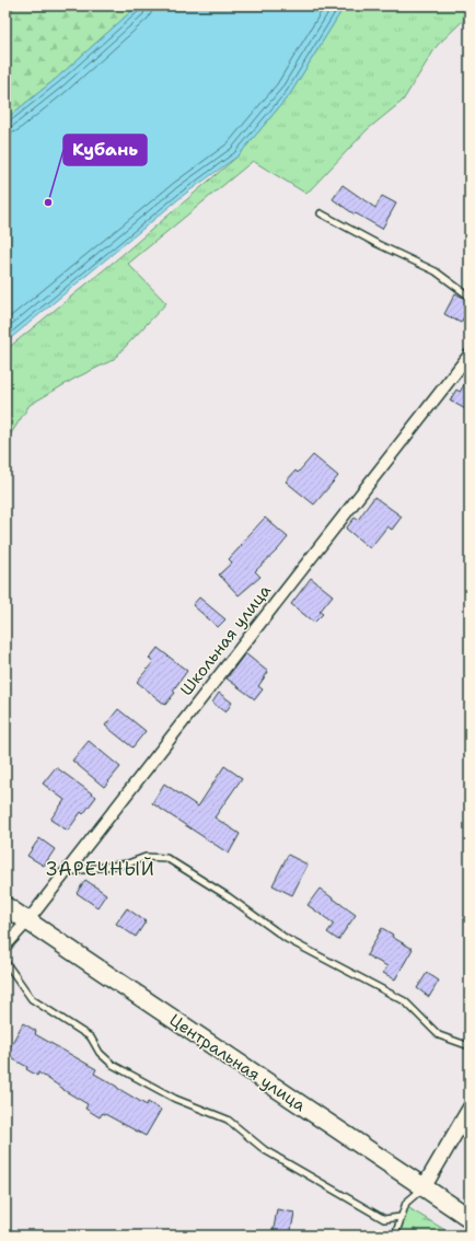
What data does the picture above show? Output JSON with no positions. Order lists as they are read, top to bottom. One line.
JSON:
{"streets":{"main road":["Центральная улица"],"street":["Школьная улица"]},"crossings":[["Школьная улица","Центральная улица"]],"districts":["ЗАРЕЧНЫЙ"],"places":["Кубань"]}
